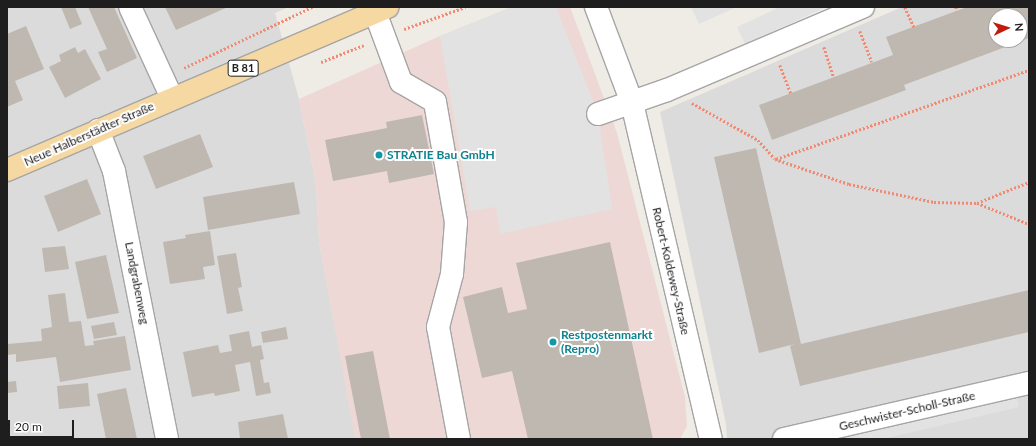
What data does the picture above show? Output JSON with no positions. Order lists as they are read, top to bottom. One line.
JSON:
{"streets":{"main road":["B 81","Neue Halberstädter Straße"],"street":["Robert-Koldewey-Straße","Landgrabenweg","Geschwister-Scholl-Straße"]},"crossings":[["Neue Halberstädter Straße","Landgrabenweg"]],"places":["STRATIE Bau GmbH","Restpostenmarkt (Repro)"],"scale_bar":"20 m","north":"right"}
